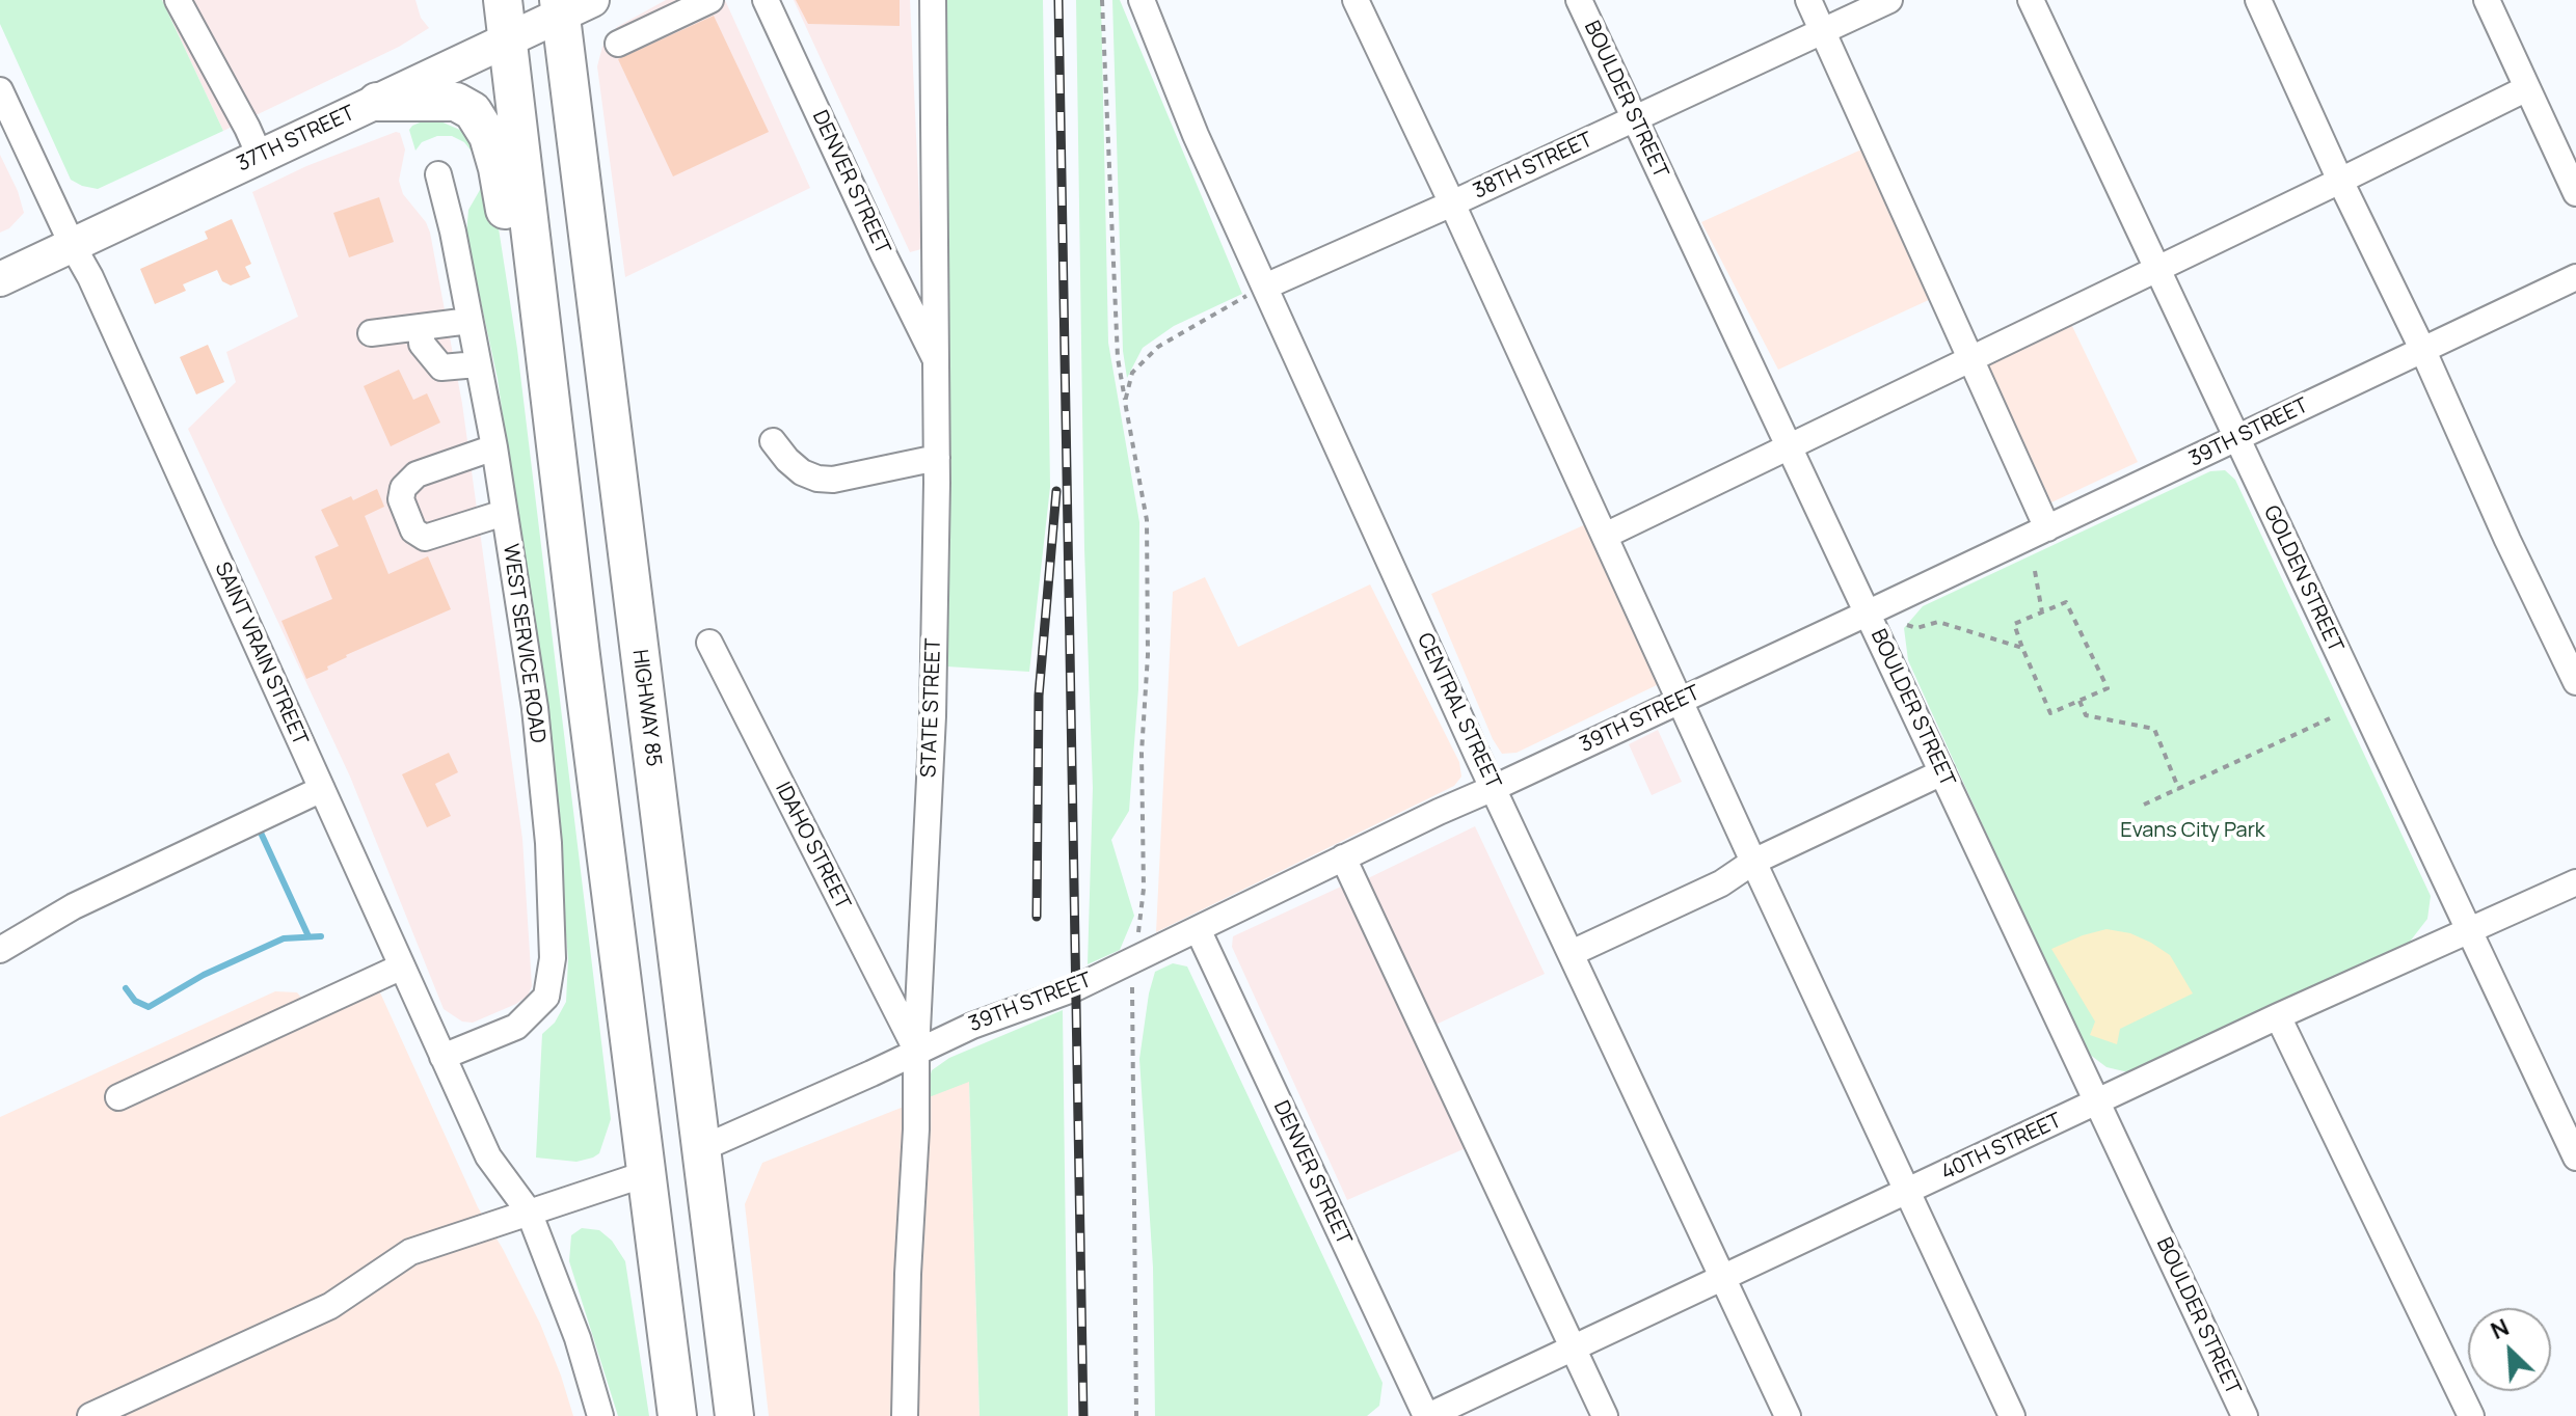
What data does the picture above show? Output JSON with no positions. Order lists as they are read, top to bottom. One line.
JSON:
{"streets":{"highway":["HIGHWAY 85"],"main road":["37TH STREET"],"street":["BOULDER STREET","38TH STREET","DENVER STREET","39TH STREET","GOLDEN STREET","WEST SERVICE ROAD","SAINT VRAIN STREET","STATE STREET","CENTRAL STREET","IDAHO STREET","40TH STREET"]},"crossings":[["BOULDER STREET","38TH STREET"],["BOULDER STREET","39TH STREET"],["BOULDER STREET","40TH STREET"],["37TH STREET","SAINT VRAIN STREET"],["37TH STREET","HIGHWAY 85"],["38TH STREET","CENTRAL STREET"],["DENVER STREET","39TH STREET"],["DENVER STREET","STATE STREET"],["DENVER STREET","40TH STREET"],["39TH STREET","GOLDEN STREET"],["39TH STREET","HIGHWAY 85"],["39TH STREET","STATE STREET"],["39TH STREET","CENTRAL STREET"],["39TH STREET","IDAHO STREET"],["GOLDEN STREET","40TH STREET"],["WEST SERVICE ROAD","SAINT VRAIN STREET"],["STATE STREET","IDAHO STREET"],["CENTRAL STREET","40TH STREET"]],"parks":["Evans City Park"],"north":"top left"}
